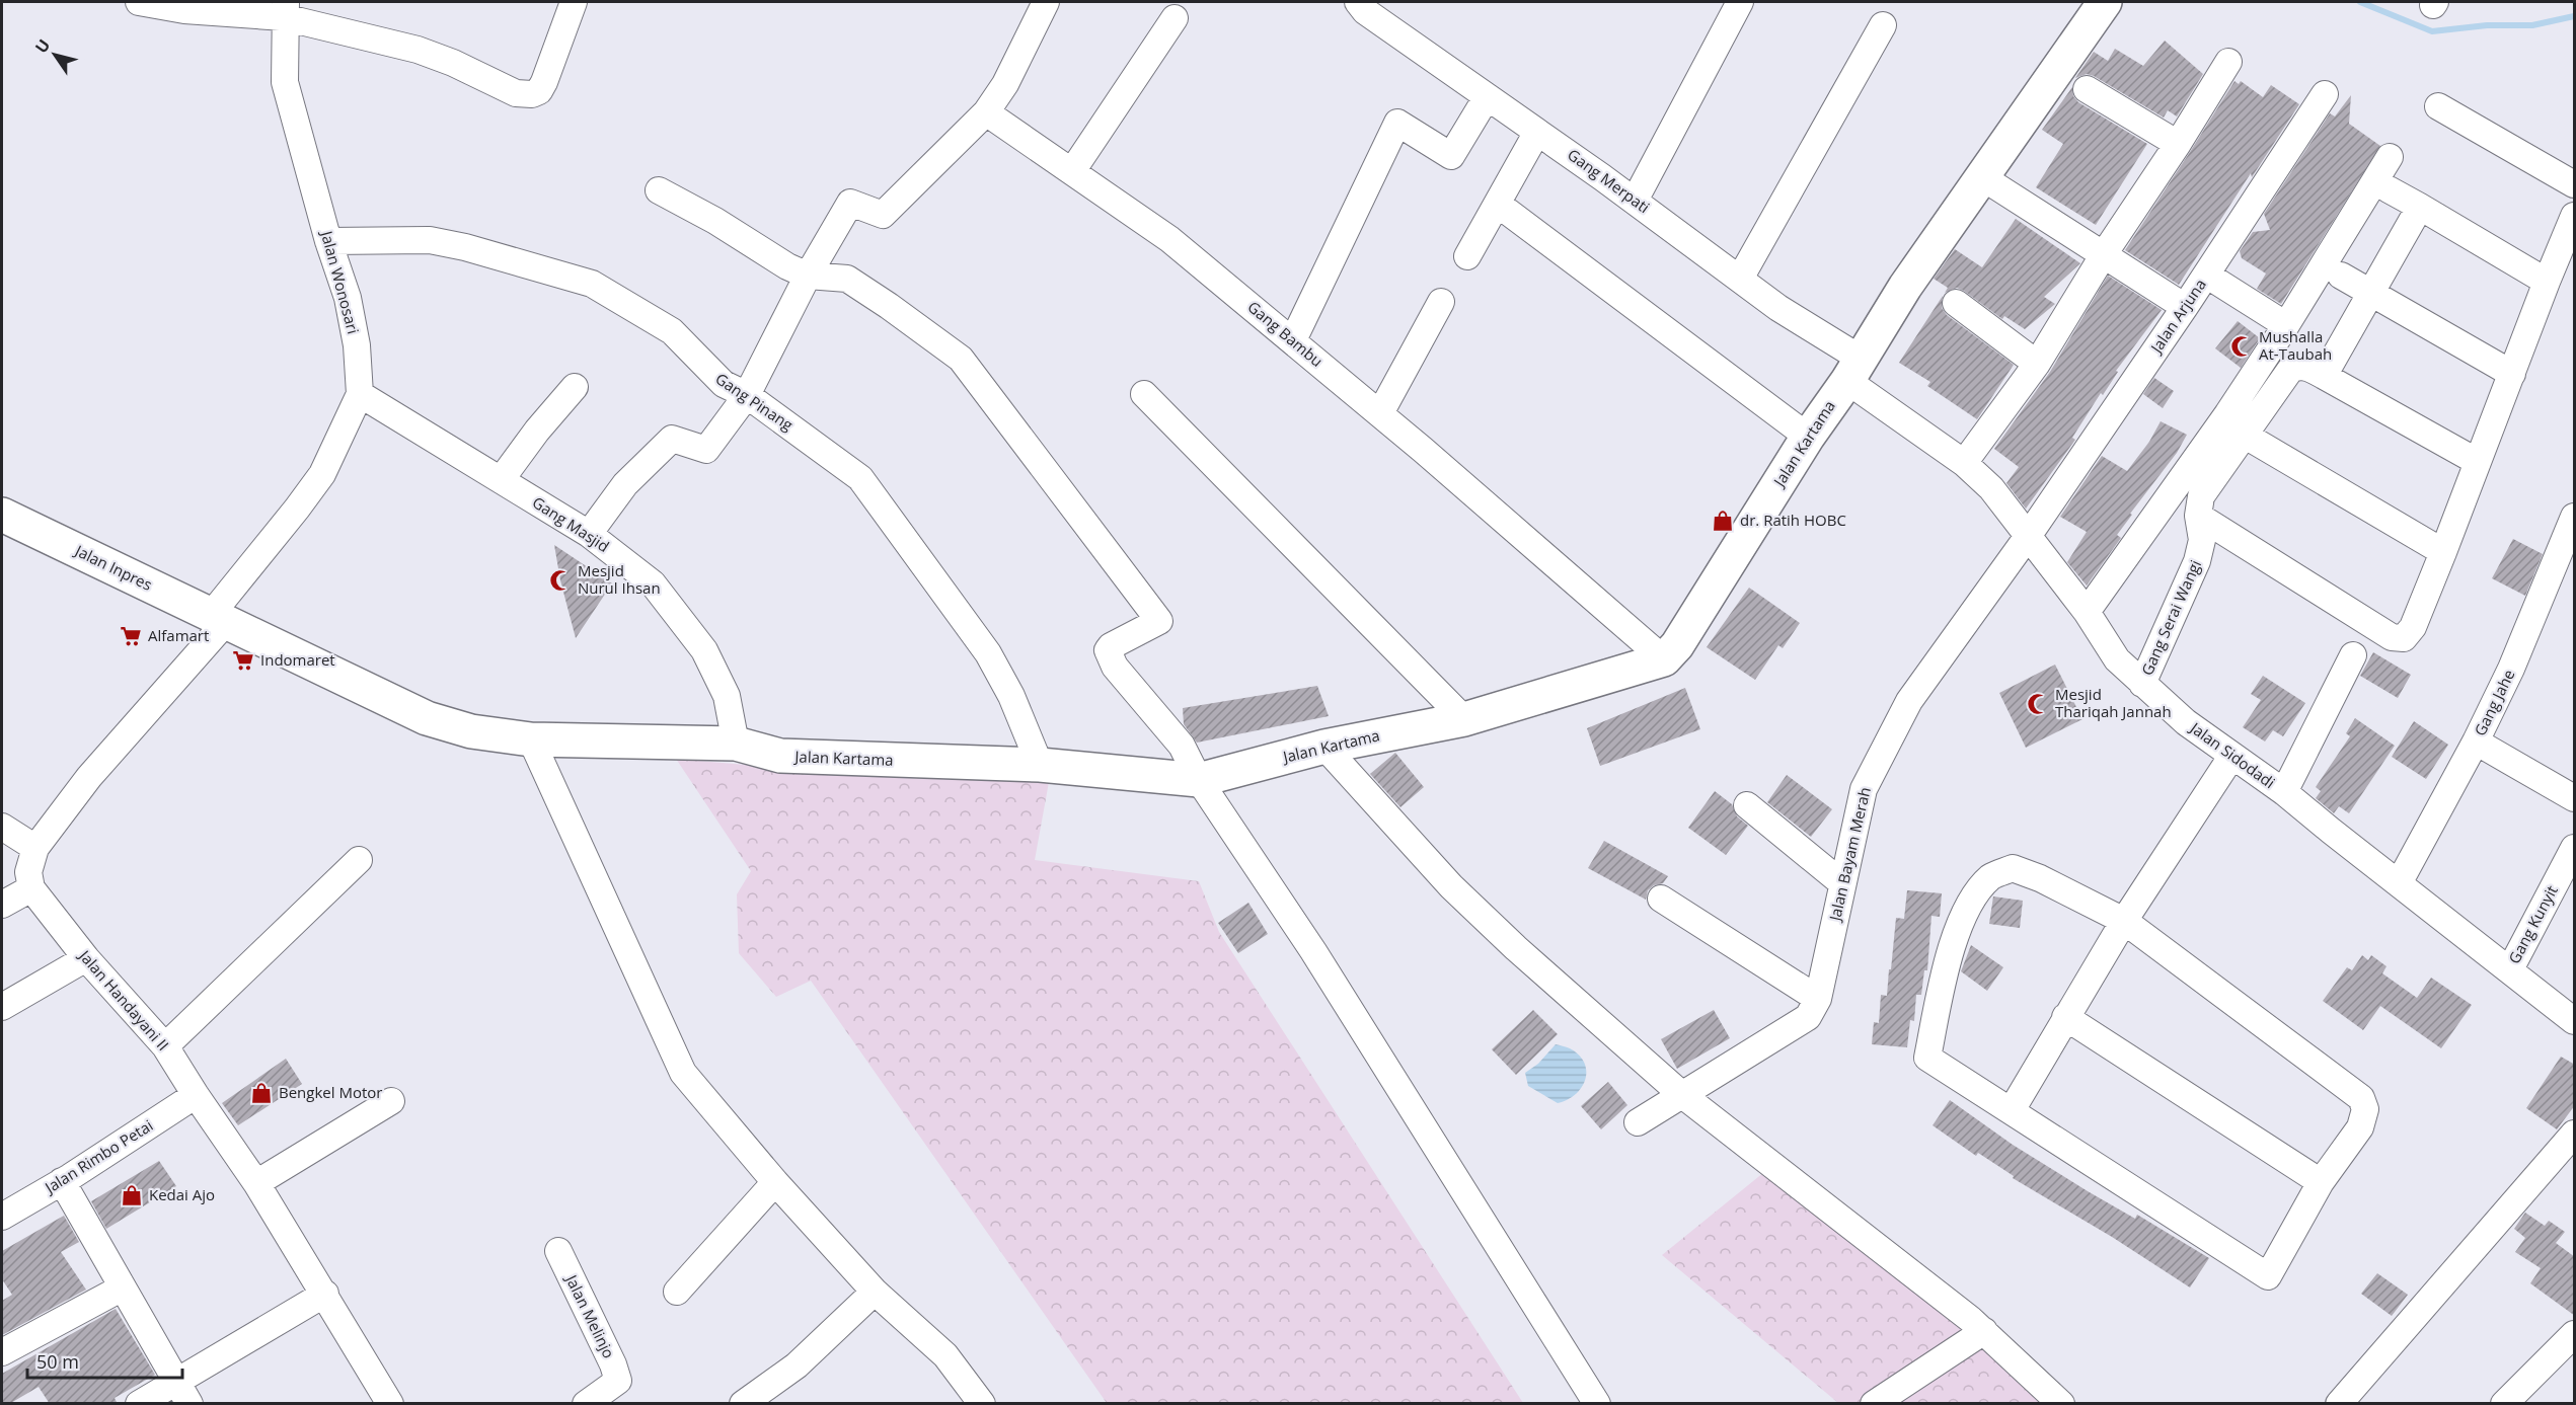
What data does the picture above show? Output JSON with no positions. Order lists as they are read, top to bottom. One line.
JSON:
{"streets":{"main road":["Jalan Kartama","Jalan Inpres"],"street":["Gang Merpati","Jalan Wonosari","Jalan Arjuna","Gang Bambu","Gang Pinang","Gang Masjid","Gang Serai Wangi","Gang Jahe","Jalan Sidodadi","Jalan Bayam Merah","Gang Kunyit","Jalan Handayani II","Jalan Rimbo Petai","Jalan Melinjo"]},"crossings":[["Gang Merpati","Jalan Kartama"],["Gang Merpati","Jalan Sidodadi"],["Jalan Wonosari","Gang Pinang"],["Jalan Wonosari","Gang Masjid"],["Jalan Arjuna","Jalan Sidodadi"],["Jalan Arjuna","Jalan Bayam Merah"],["Gang Bambu","Jalan Kartama"],["Gang Pinang","Jalan Kartama"],["Jalan Kartama","Gang Masjid"],["Jalan Kartama","Jalan Inpres"],["Jalan Kartama","Jalan Sidodadi"],["Gang Serai Wangi","Jalan Sidodadi"],["Gang Jahe","Jalan Sidodadi"],["Jalan Sidodadi","Jalan Bayam Merah"],["Jalan Sidodadi","Gang Kunyit"],["Jalan Handayani II","Jalan Rimbo Petai"]],"places":{"mosque":["Mushalla At-Taubah","Mesjid Nurul Ihsan","Mesjid Thariqah Jannah"],"shop":["dr. Ratih HOBC","Bengkel Motor","Kedai Ajo"],"supermarket":["Alfamart","Indomaret"]},"scale_bar":"50 m","north":"top left"}
